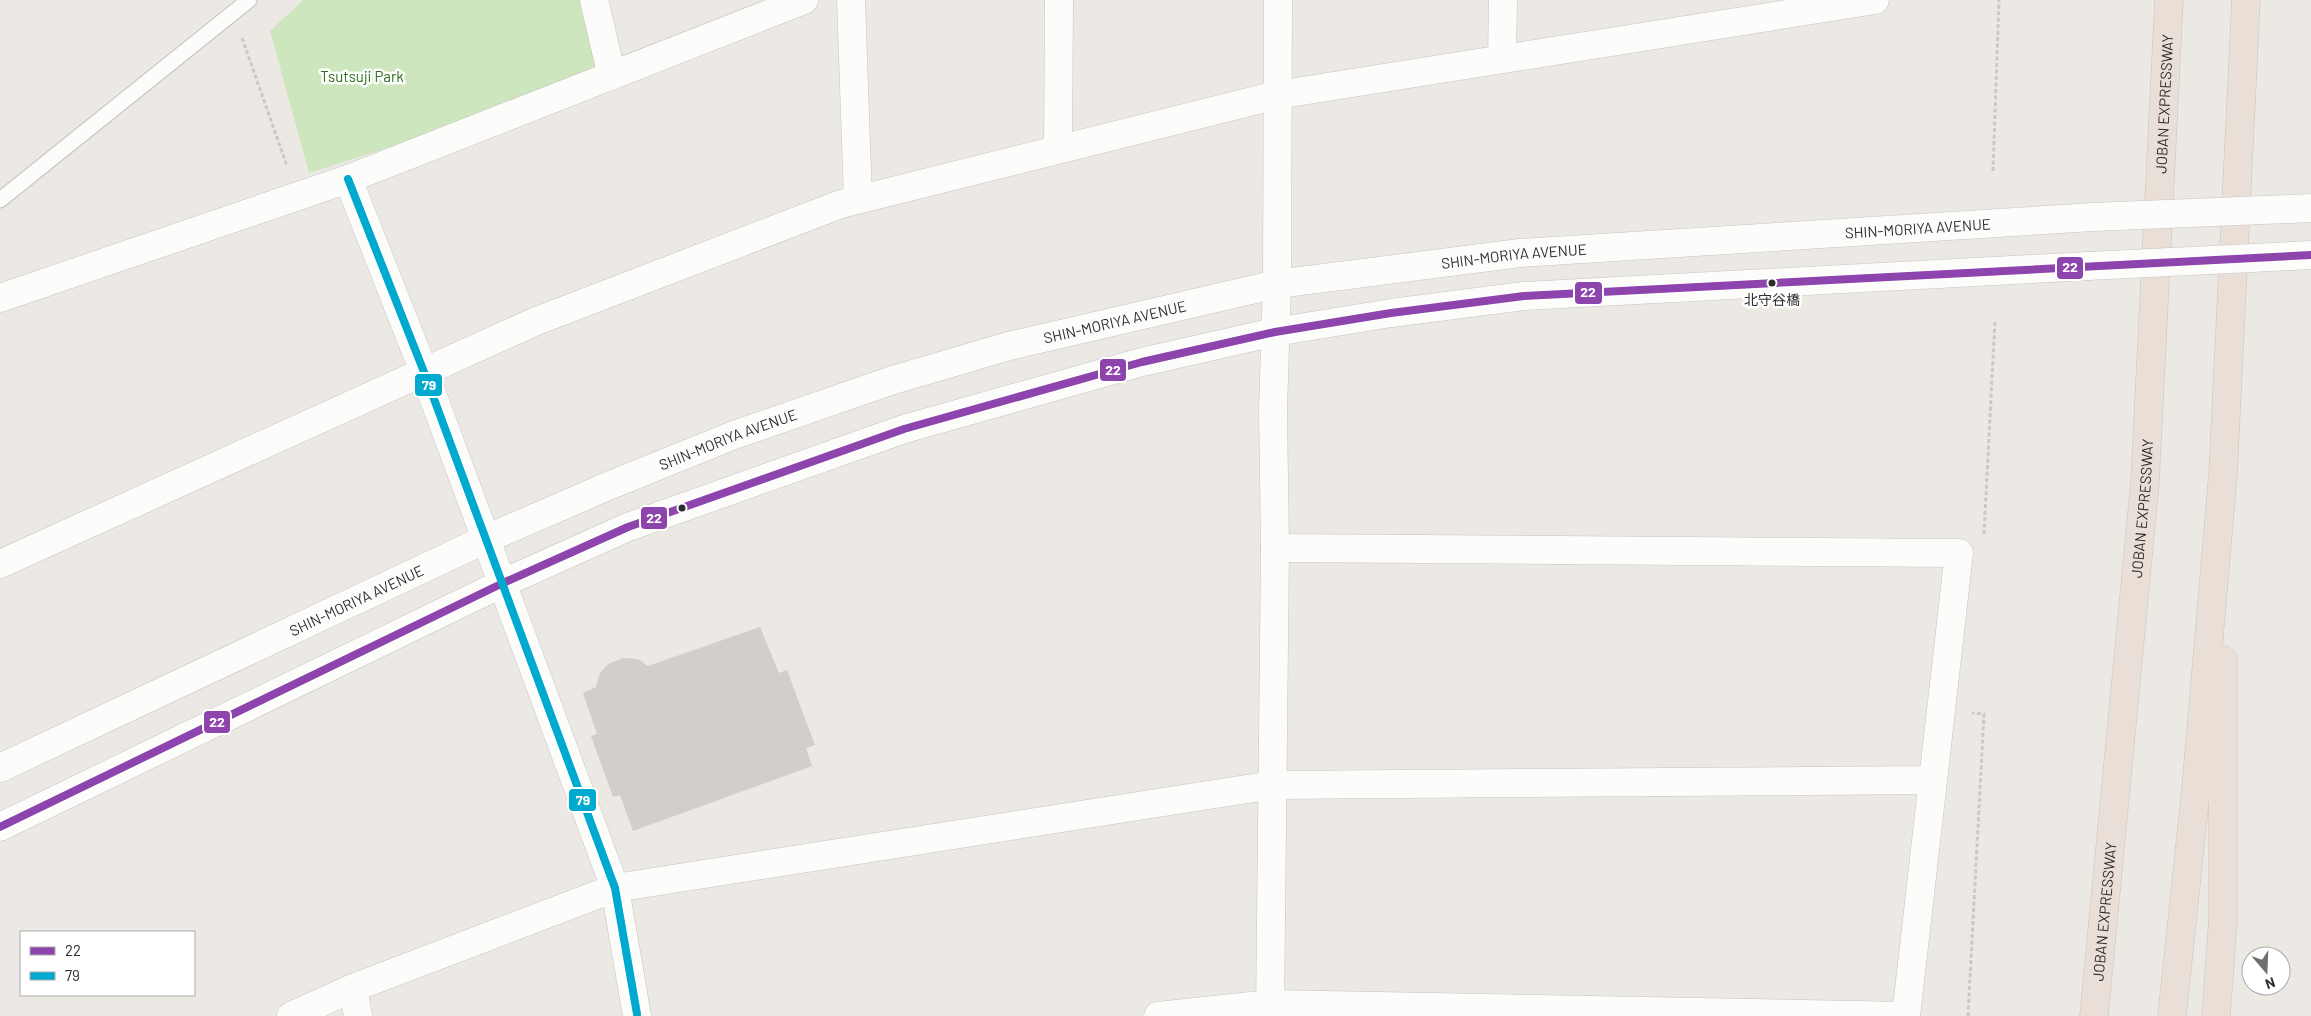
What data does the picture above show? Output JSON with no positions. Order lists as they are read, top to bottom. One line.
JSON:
{"streets":{"highway":["JOBAN EXPRESSWAY"],"street":["SHIN-MORIYA AVENUE"]},"parks":["Tsutsuji Park"],"places":["北守谷橋"],"lines":["transit line 79","transit line 22"],"legend":["22","79"],"north":"bottom"}
